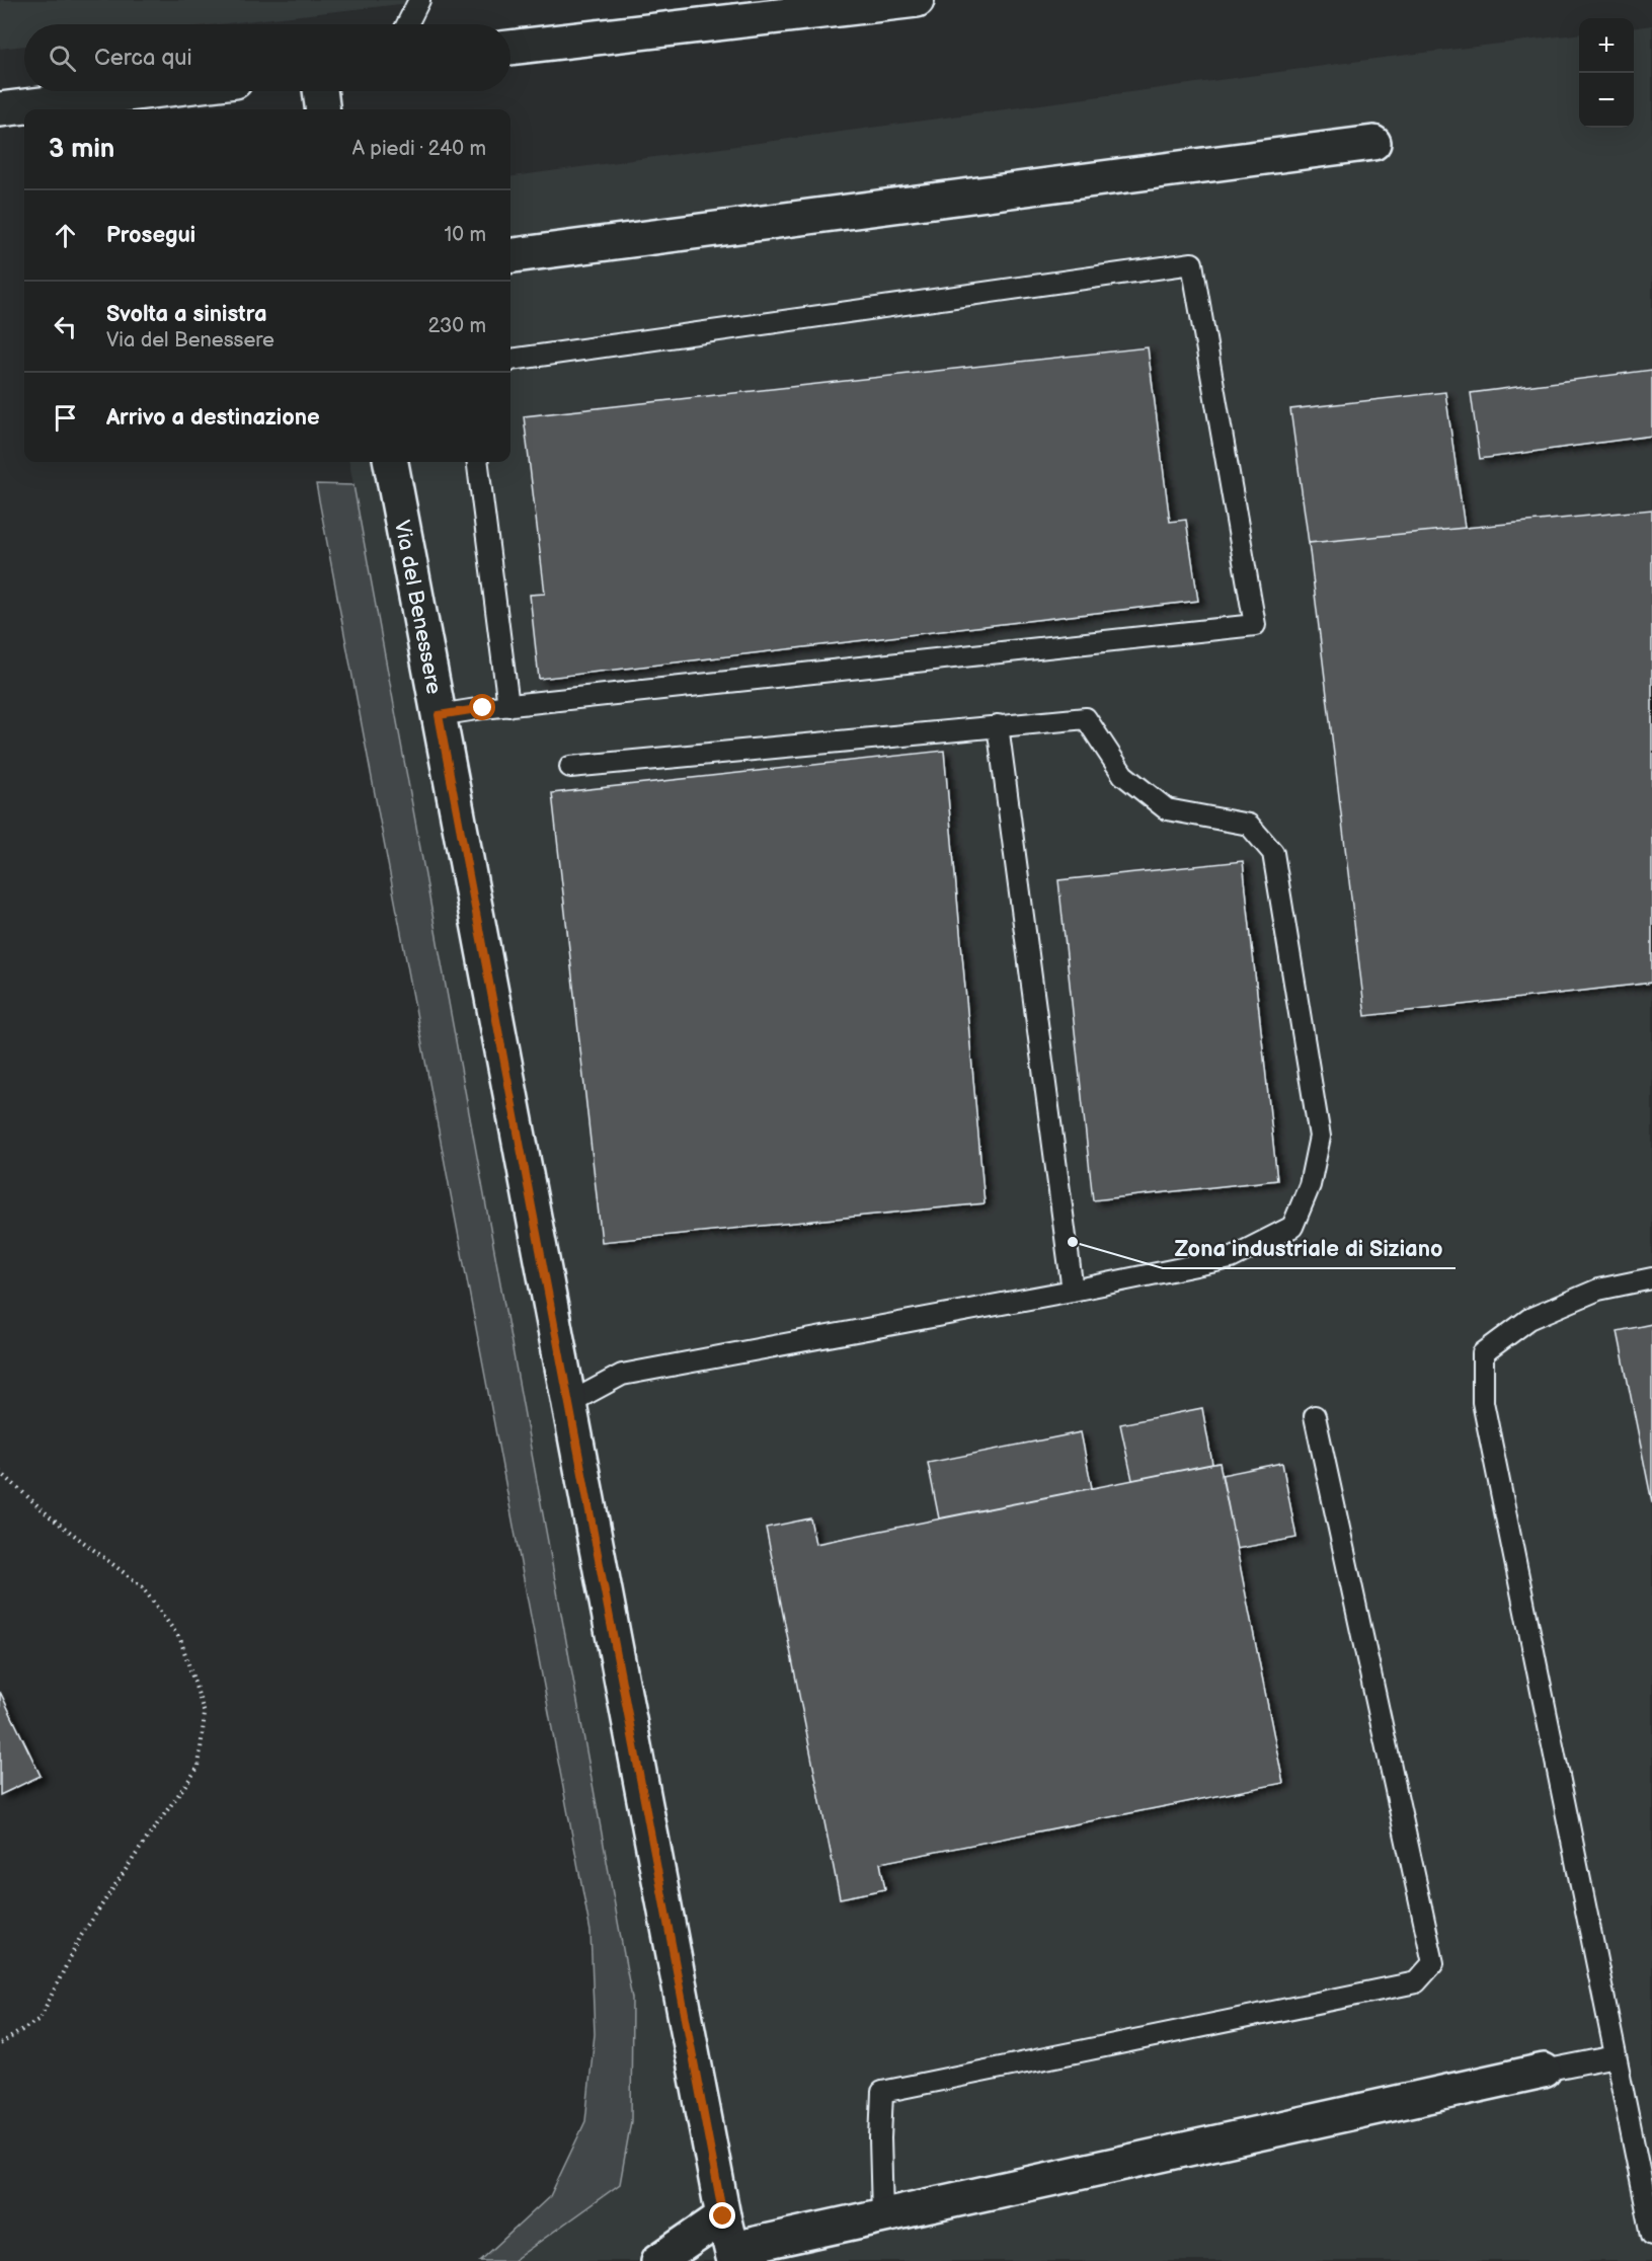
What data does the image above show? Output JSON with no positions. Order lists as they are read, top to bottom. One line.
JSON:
{"streets":{"street":["Via del Benessere"]},"places":["Zona industriale di Siziano"],"page":{"map_buttons":["+","−"],"search":"Cerca qui","heading":["3 min","A piedi · 240 m"],"list":[["Prosegui","10 m"],["Svolta a sinistra","Via del Benessere","230 m"],"Arrivo a destinazione"]}}
